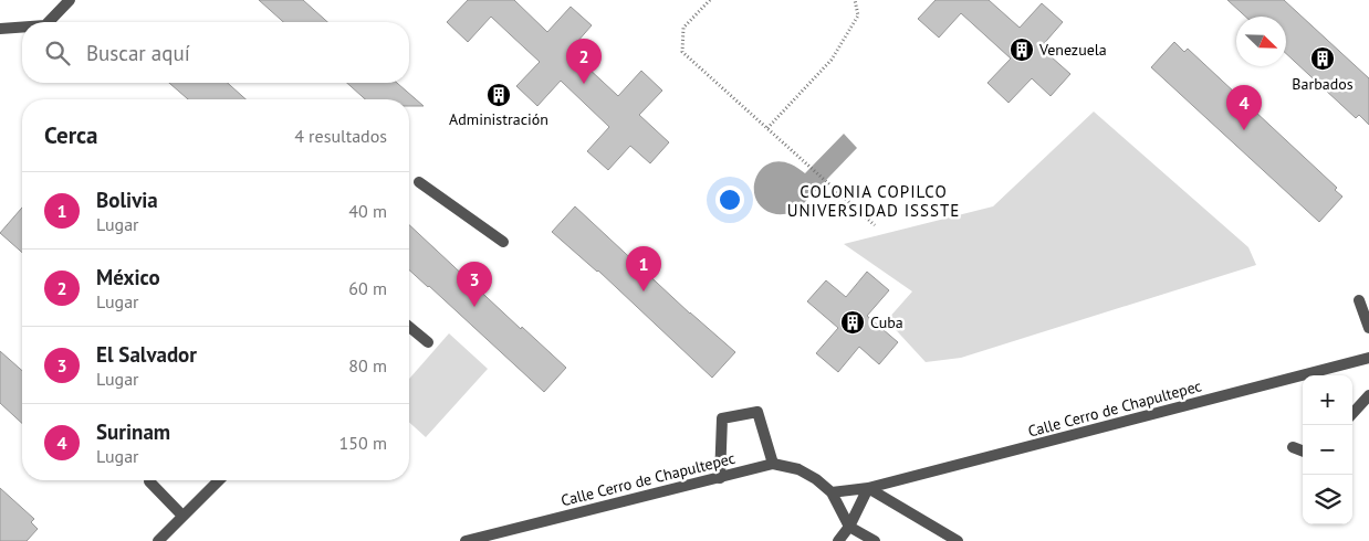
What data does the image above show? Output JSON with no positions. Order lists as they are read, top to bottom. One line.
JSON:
{"streets":{"street":["Calle Cerro de Chapultepec"]},"districts":["COLONIA COPILCO UNIVERSIDAD ISSSTE"],"places":{"building":["Venezuela","Barbados","Administración","Cuba"]},"north":"bottom right","page":{"search":"Buscar aquí","pins":["2","4","1","3"],"heading":["Cerca","4 resultados"],"list":[{"mark":"1","name":"Bolivia","note":"Lugar","value":"40 m"},{"mark":"2","name":"México","note":"Lugar","value":"60 m"},{"mark":"3","name":"El Salvador","note":"Lugar","value":"80 m"},{"mark":"4","name":"Surinam","note":"Lugar","value":"150 m"}],"map_buttons":["+","−"]}}
